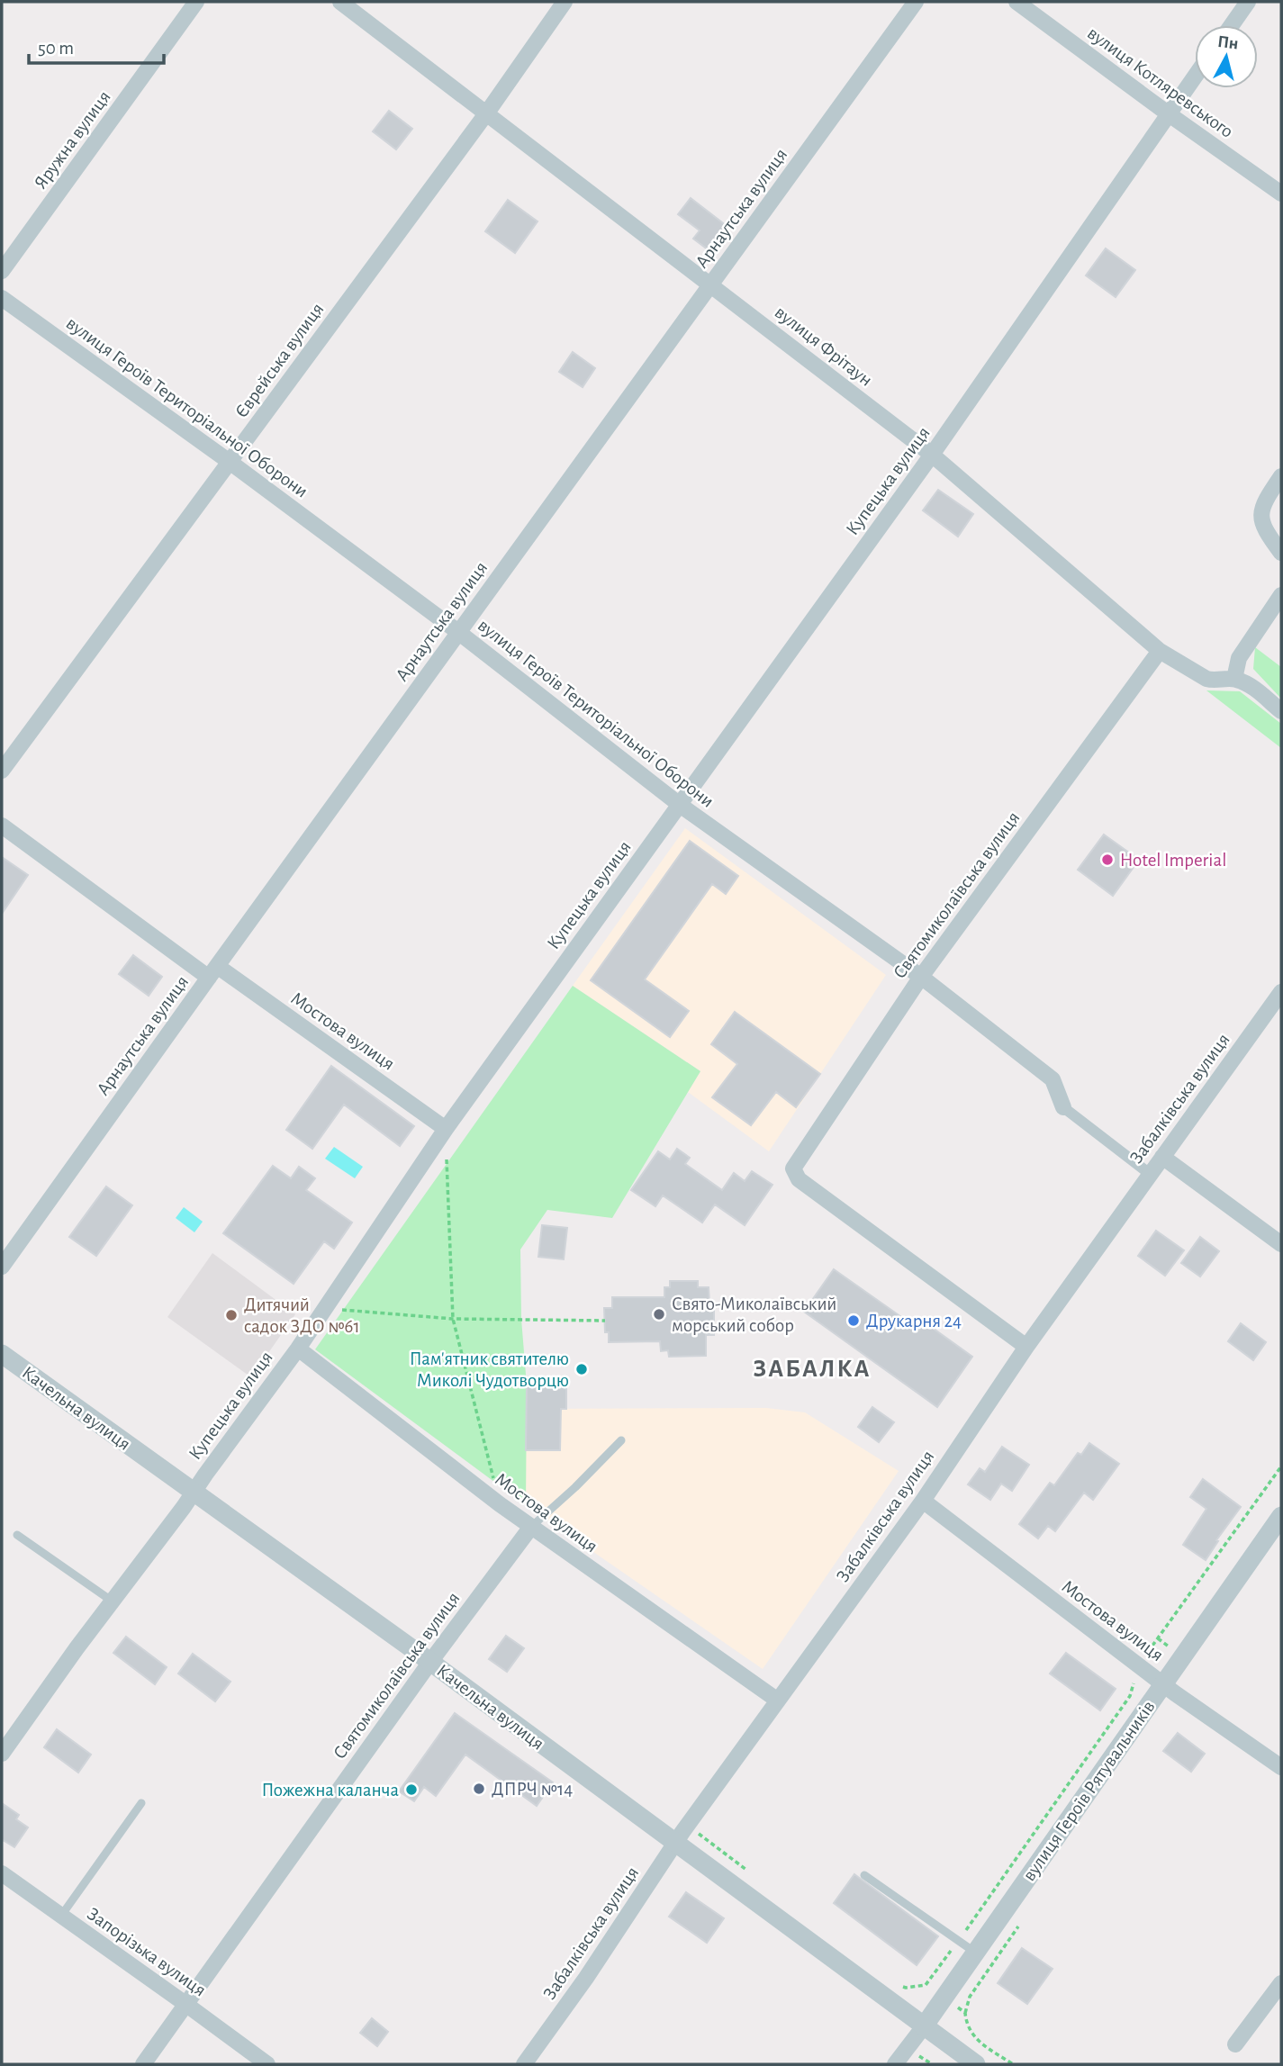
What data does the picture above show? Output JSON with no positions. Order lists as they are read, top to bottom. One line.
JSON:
{"streets":{"street":["вулиця Котляревського","Яружна вулиця","Арнаутська вулиця","вулиця Фрітаун","Єврейська вулиця","вулиця Героїв Територіальної Оборони","Купецька вулиця","Святомиколаївська вулиця","Мостова вулиця","Забалківська вулиця","Качельна вулиця","вулиця Героїв Рятувальників","Запорізька вулиця"]},"crossings":[["вулиця Котляревського","Купецька вулиця"],["Арнаутська вулиця","вулиця Фрітаун"],["Арнаутська вулиця","вулиця Героїв Територіальної Оборони"],["Арнаутська вулиця","Мостова вулиця"],["вулиця Фрітаун","Єврейська вулиця"],["вулиця Фрітаун","Купецька вулиця"],["вулиця Фрітаун","Святомиколаївська вулиця"],["Єврейська вулиця","вулиця Героїв Територіальної Оборони"],["вулиця Героїв Територіальної Оборони","Купецька вулиця"],["вулиця Героїв Територіальної Оборони","Святомиколаївська вулиця"],["вулиця Героїв Територіальної Оборони","Забалківська вулиця"],["Купецька вулиця","Мостова вулиця"],["Купецька вулиця","Качельна вулиця"],["Святомиколаївська вулиця","Мостова вулиця"],["Святомиколаївська вулиця","Забалківська вулиця"],["Святомиколаївська вулиця","Качельна вулиця"],["Святомиколаївська вулиця","Запорізька вулиця"],["Мостова вулиця","Забалківська вулиця"],["Мостова вулиця","вулиця Героїв Рятувальників"],["Забалківська вулиця","Качельна вулиця"],["Качельна вулиця","вулиця Героїв Рятувальників"]],"districts":["ЗАБАЛКА"],"places":["Hotel Imperial","Свято-Миколаївський морський собор","Дитячий садок ЗДО №61","Друкарня 24","Пам'ятник святителю Миколі Чудотворцю","ДПРЧ №14","Пожежна каланча"],"scale_bar":"50 m","north":"top"}
